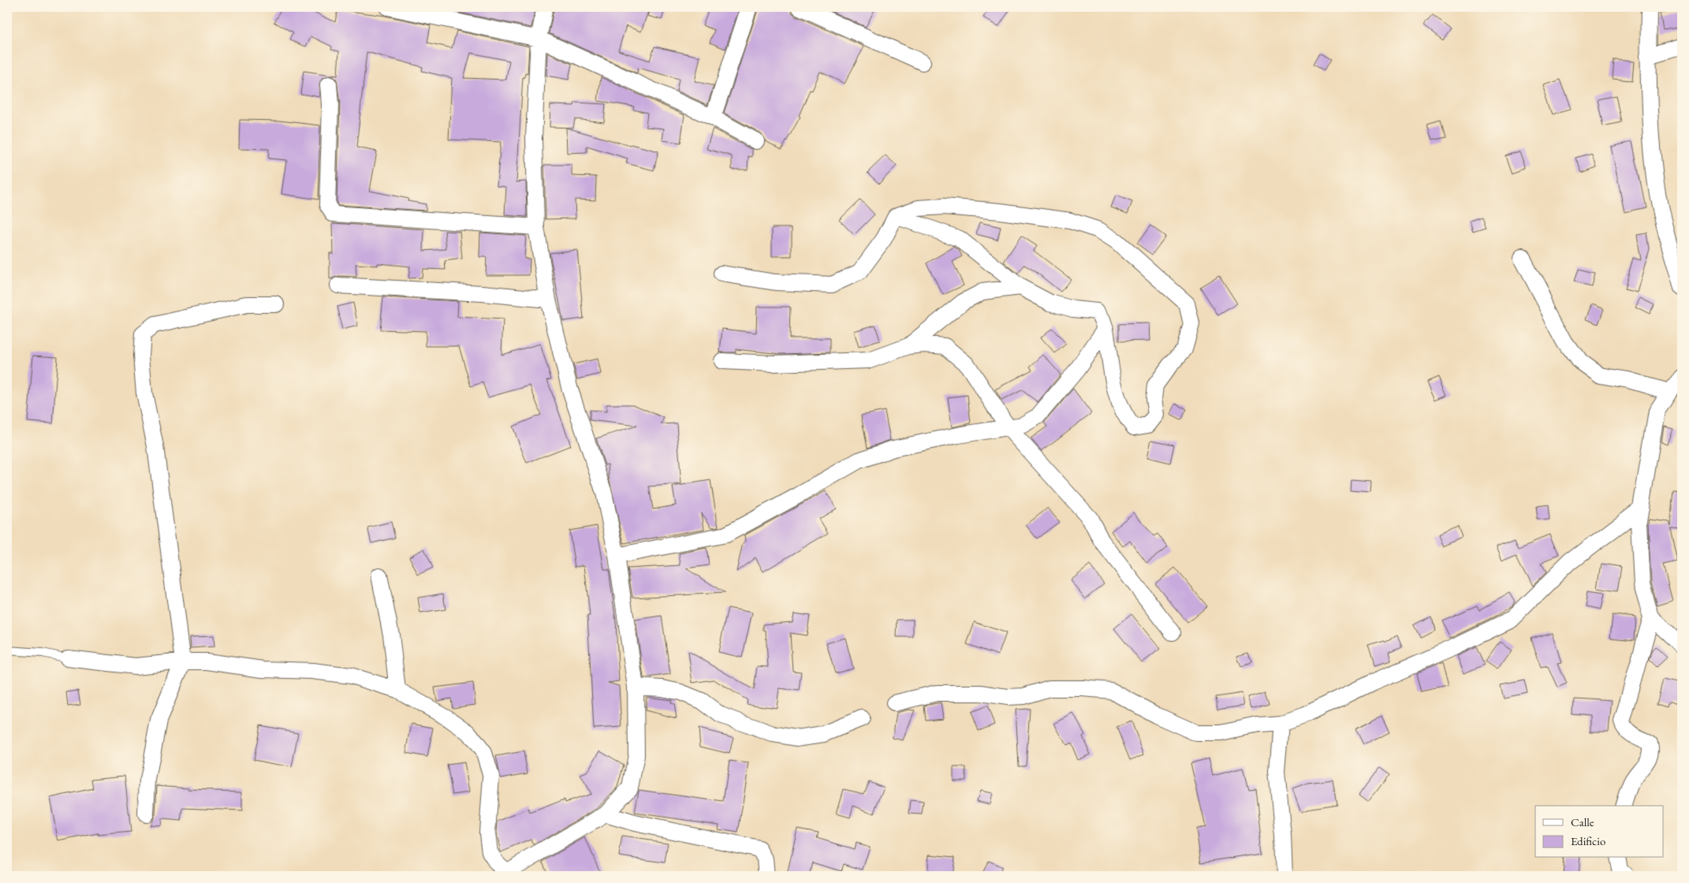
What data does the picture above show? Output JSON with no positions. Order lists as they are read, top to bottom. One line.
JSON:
{"legend":["Calle","Edificio"]}
